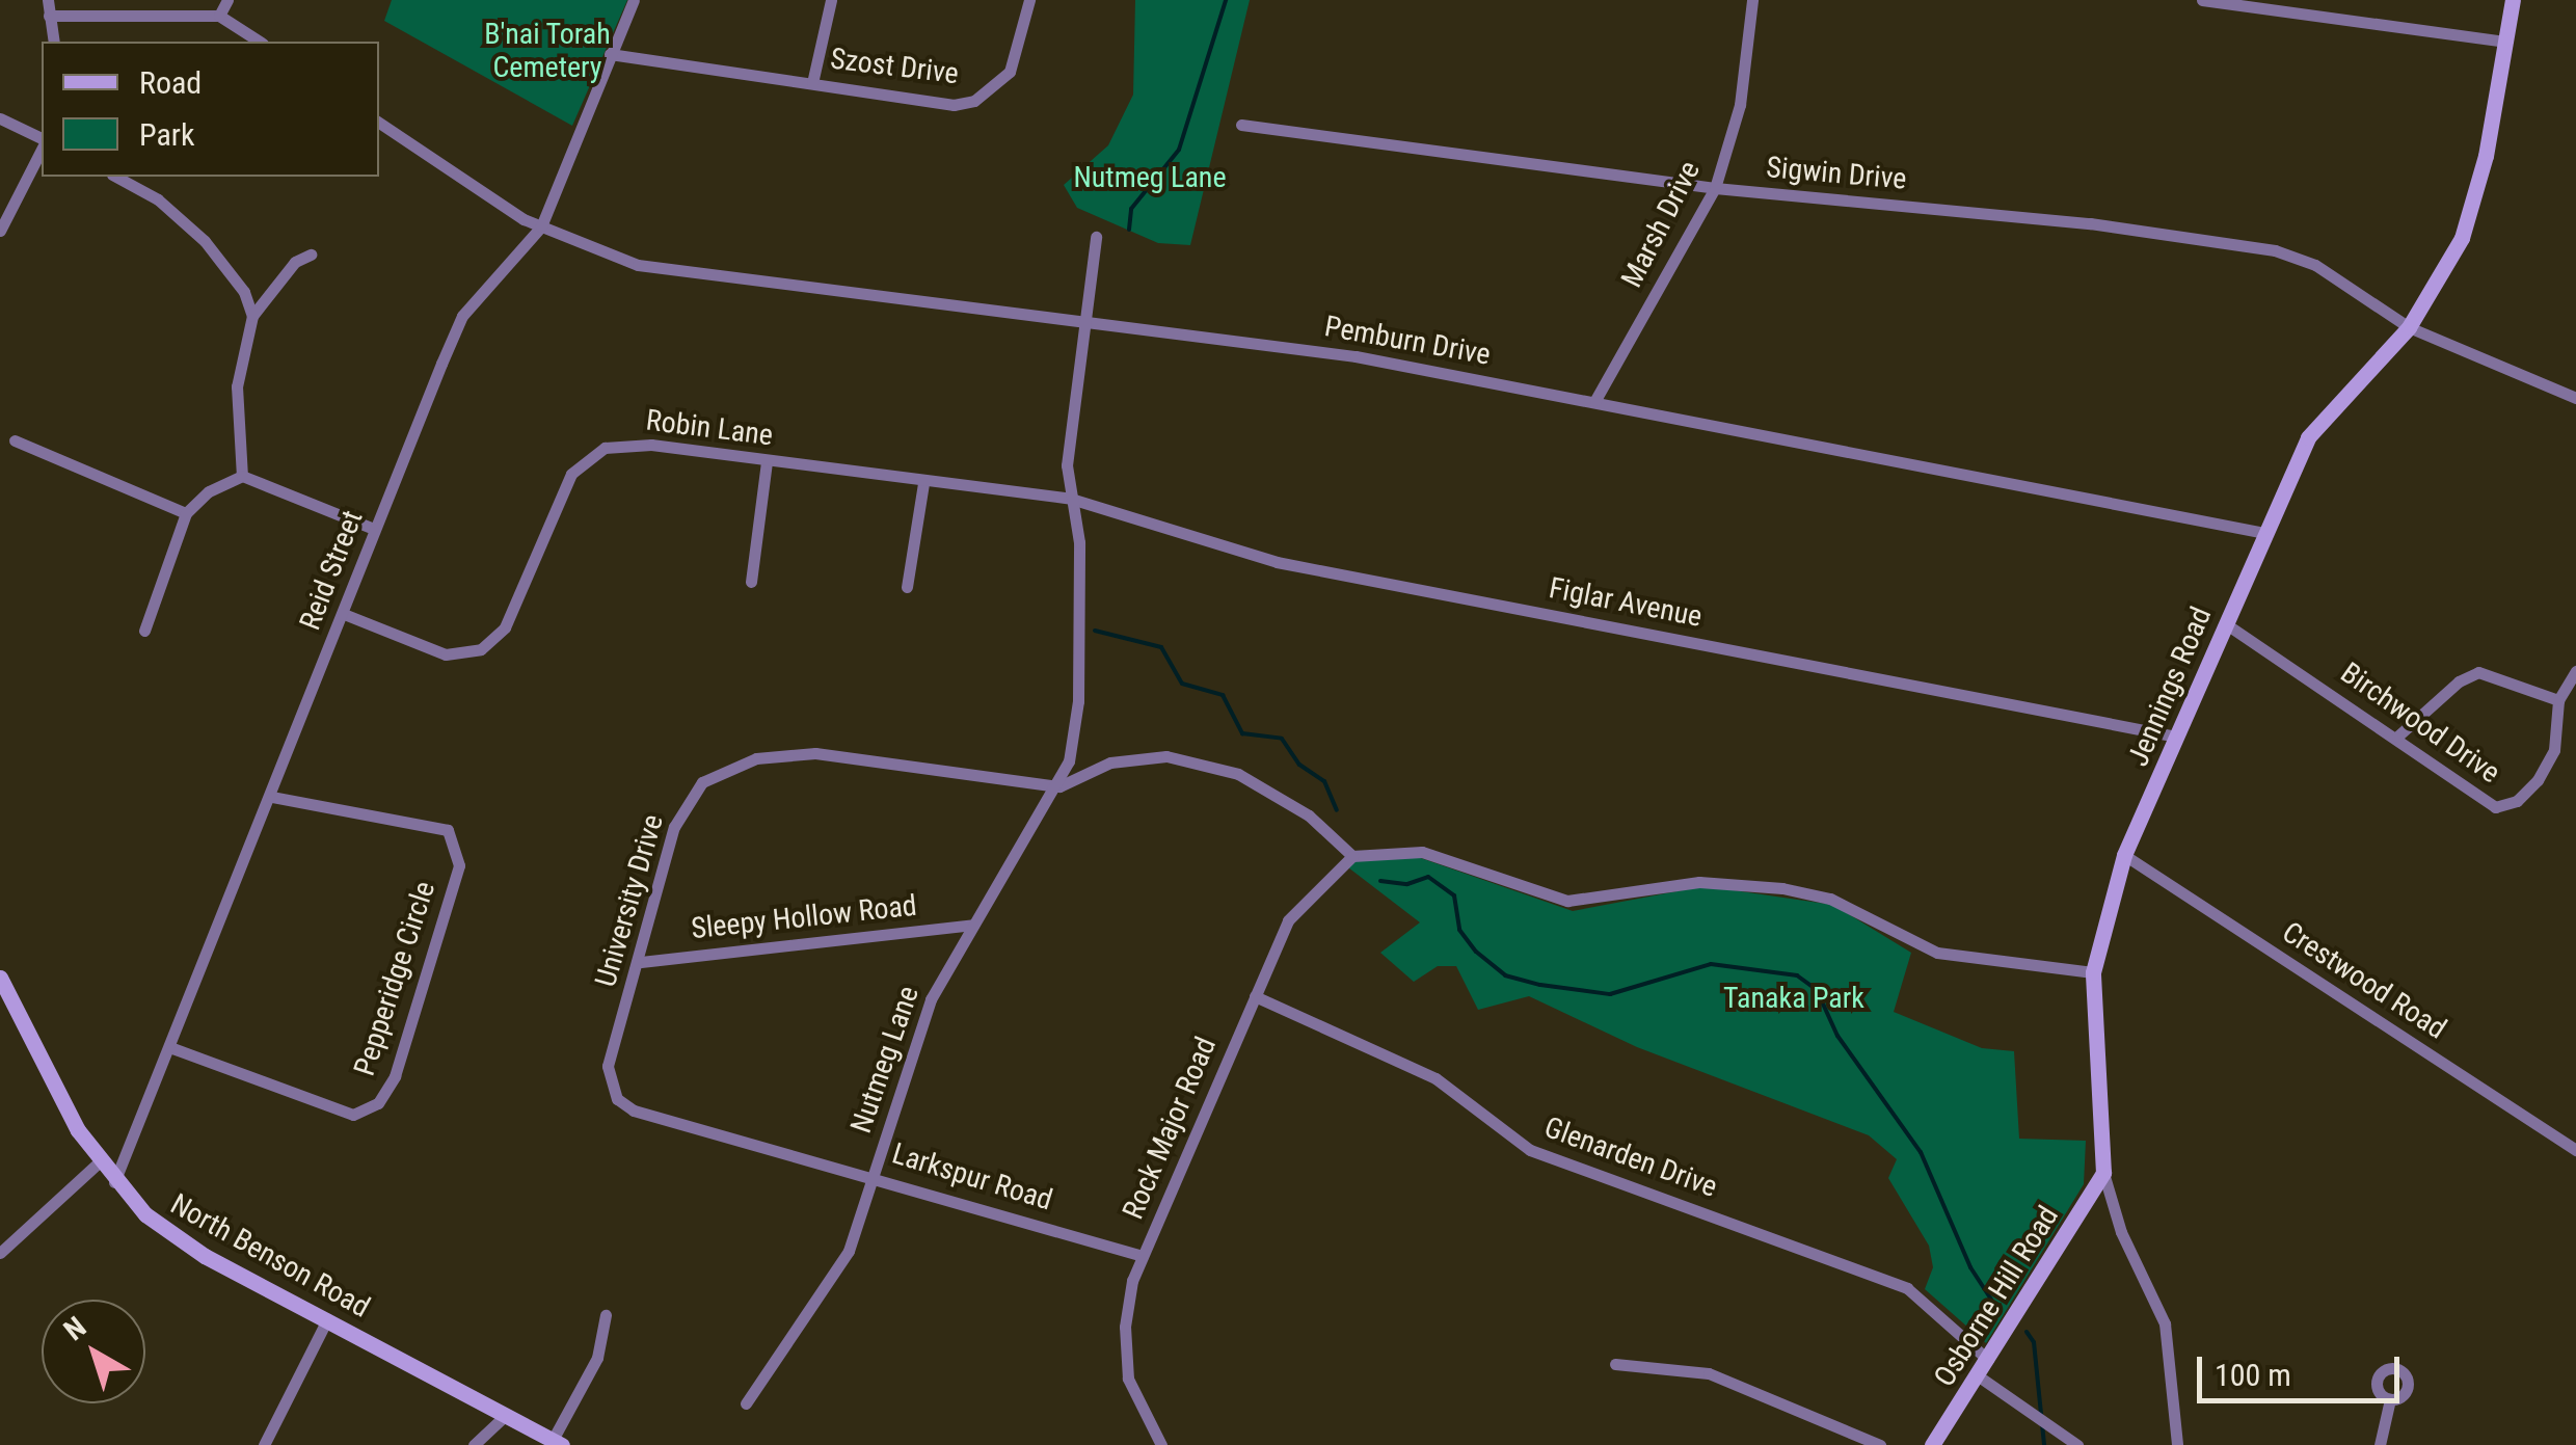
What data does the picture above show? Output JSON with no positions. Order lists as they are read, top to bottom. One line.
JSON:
{"streets":{"street":["Szost Drive","Sigwin Drive","Marsh Drive","Pemburn Drive","Robin Lane","Reid Street","Figlar Avenue","Jennings Road","Birchwood Drive","University Drive","Sleepy Hollow Road","Pepperidge Circle","Crestwood Road","Nutmeg Lane","Rock Major Road","Glenarden Drive","Larkspur Road","North Benson Road","Osborne Hill Road"]},"crossings":[["Szost Drive","Reid Street"],["Sigwin Drive","Marsh Drive"],["Sigwin Drive","Jennings Road"],["Marsh Drive","Pemburn Drive"],["Pemburn Drive","Reid Street"],["Pemburn Drive","Jennings Road"],["Pemburn Drive","Nutmeg Lane"],["Robin Lane","Reid Street"],["Robin Lane","Figlar Avenue"],["Robin Lane","Nutmeg Lane"],["Reid Street","Pepperidge Circle"],["Reid Street","North Benson Road"],["Figlar Avenue","Jennings Road"],["Figlar Avenue","Nutmeg Lane"],["Jennings Road","Birchwood Drive"],["Jennings Road","Crestwood Road"],["Jennings Road","Osborne Hill Road"],["University Drive","Sleepy Hollow Road"],["University Drive","Nutmeg Lane"],["University Drive","Larkspur Road"],["Sleepy Hollow Road","Nutmeg Lane"],["Nutmeg Lane","Larkspur Road"],["Rock Major Road","Glenarden Drive"],["Rock Major Road","Larkspur Road"],["Glenarden Drive","Osborne Hill Road"]],"parks":["B'nai Torah Cemetery","Nutmeg Lane","Tanaka Park"],"legend":["Road","Park"],"scale_bar":"100 m","north":"top left"}
